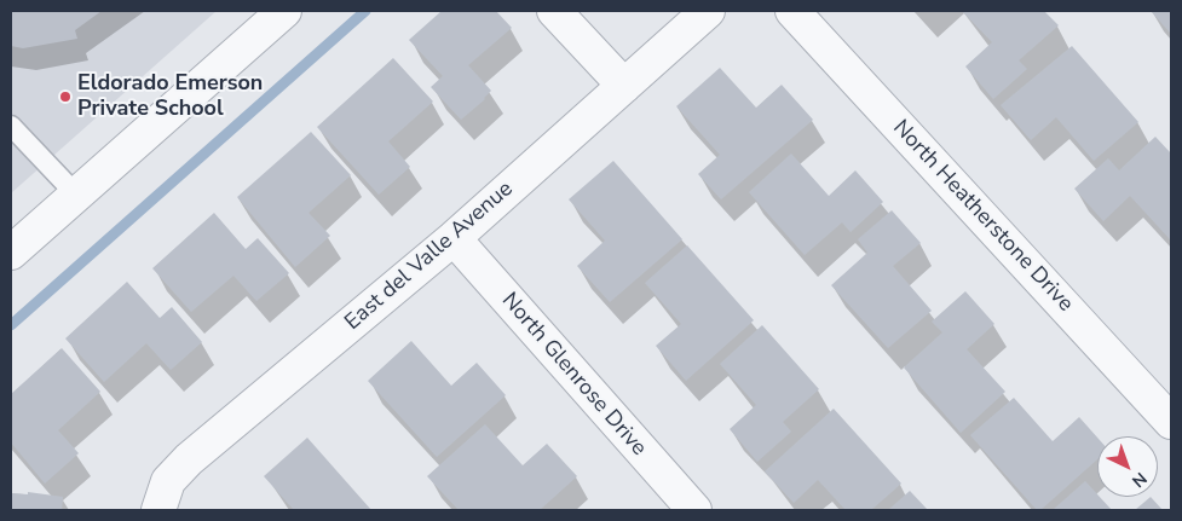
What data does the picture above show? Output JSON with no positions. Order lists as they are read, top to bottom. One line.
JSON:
{"streets":{"street":["North Heatherstone Drive","East del Valle Avenue","North Glenrose Drive"]},"crossings":[["East del Valle Avenue","North Glenrose Drive"]],"places":["Eldorado Emerson Private School"],"north":"bottom right"}
